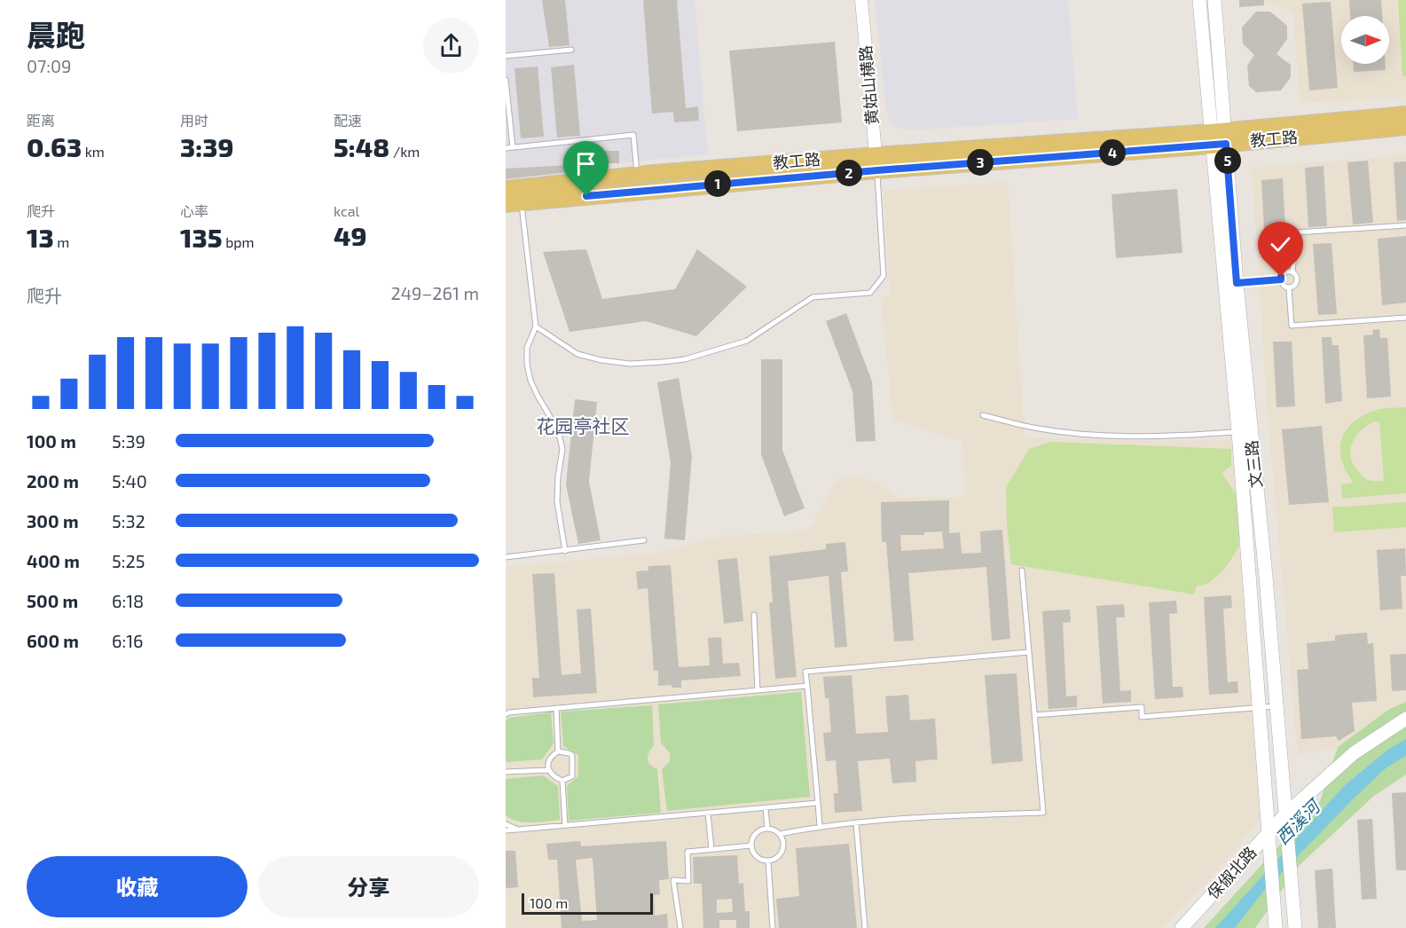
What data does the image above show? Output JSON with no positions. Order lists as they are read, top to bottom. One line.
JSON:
{"streets":{"main road":["教工路","文三路","保俶北路"],"street":["黄姑山横路"]},"crossings":[["黄姑山横路","教工路"],["教工路","文三路"],["文三路","保俶北路"]],"districts":["花园亭社区"],"water":["西溪河"],"scale_bar":"100 m","north":"right","page":{"heading":["晨跑","07:09"],"stats":[["距离","0.63 km"],["用时","3:39"],["配速","5:48 /km"],["爬升","13 m"],["心率","135 bpm"],["kcal","49"]],"pins":["4","5","3","2","1"],"chart":["爬升","249–261 m"],"list":[{"name":"100 m","note":"5:39"},{"name":"200 m","note":"5:40"},{"name":"300 m","note":"5:32"},{"name":"400 m","note":"5:25"},{"name":"500 m","note":"6:18"},{"name":"600 m","note":"6:16"}],"buttons":["收藏","分享"],"scale":"100 m"}}
